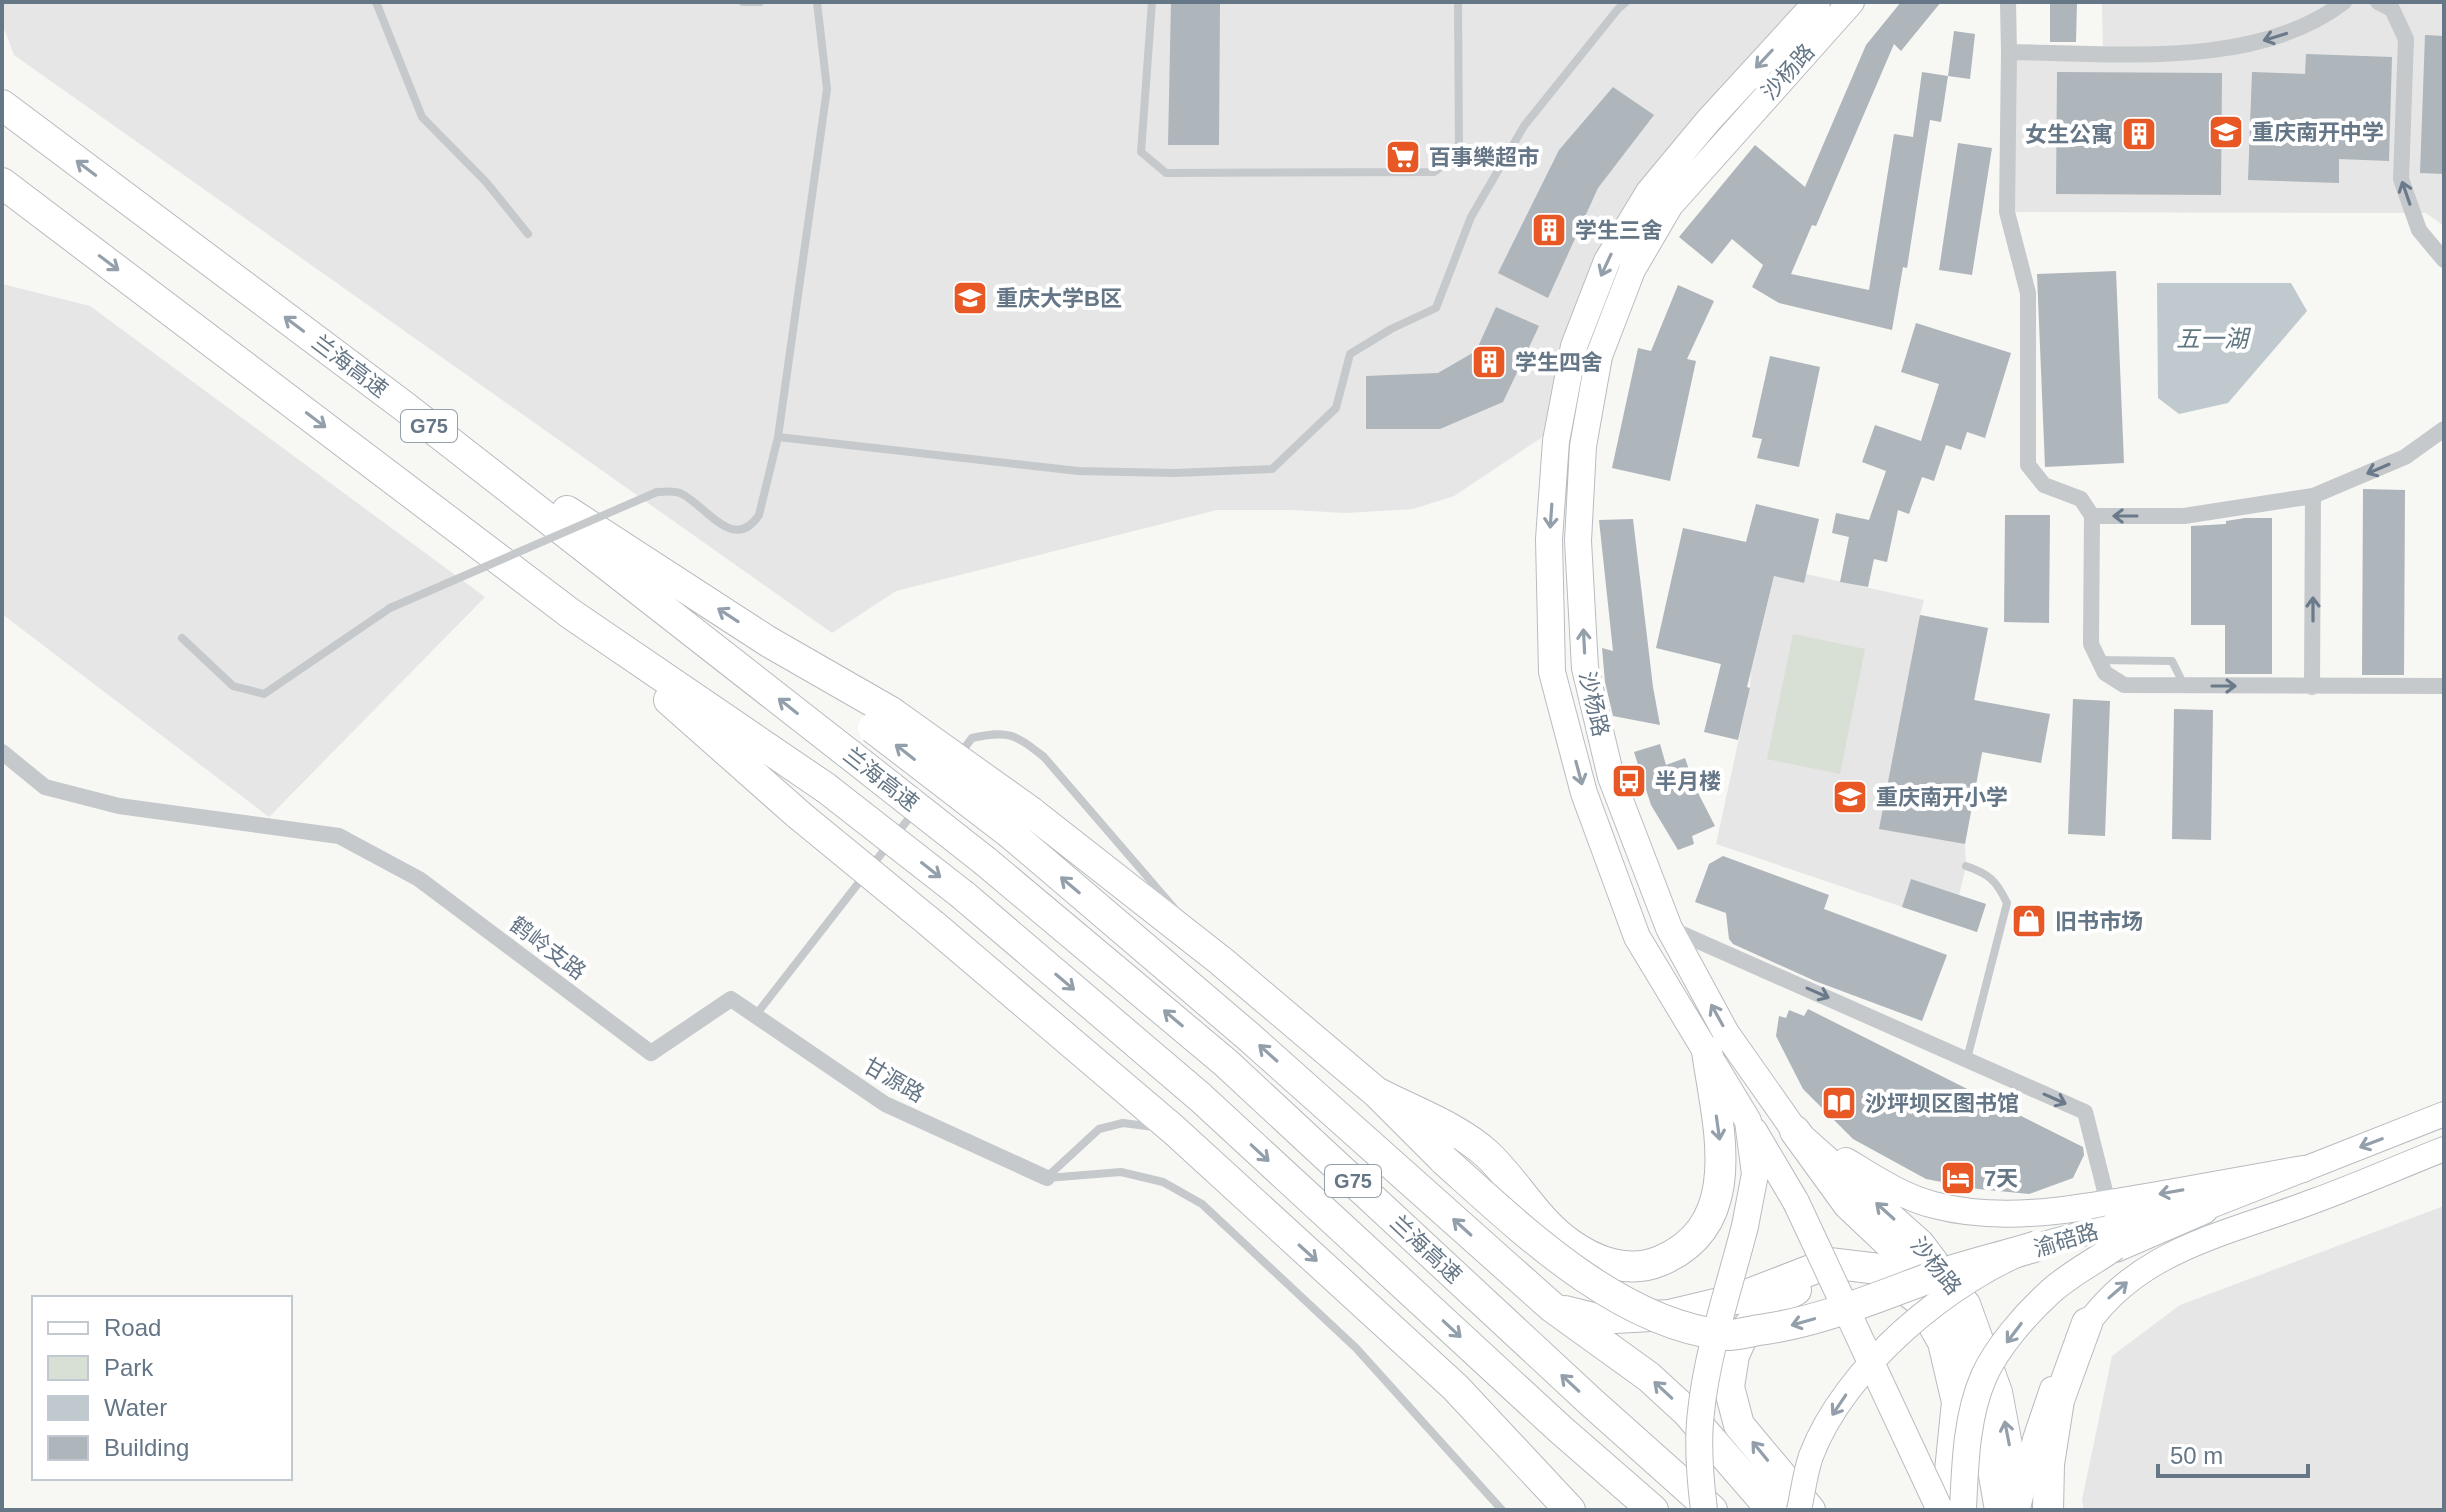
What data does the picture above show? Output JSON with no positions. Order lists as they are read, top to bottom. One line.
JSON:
{"streets":{"highway":["兰海高速","G75"],"main road":["沙杨路","渝碚路"],"street":["鹤岭支路","甘源路"]},"crossings":[["鹤岭支路","甘源路"]],"water":["五一湖"],"places":{"school or university":["重庆南开中学","重庆大学B区","重庆南开小学"],"building":["女生公寓","学生三舍","学生四舍"],"supermarket":["百事樂超市"],"bus stop":["半月楼"],"shop":["旧书市场"],"library":["沙坪坝区图书馆"],"hotel":["7天"]},"legend":["Road","Park","Water","Building"],"scale_bar":"50 m"}
